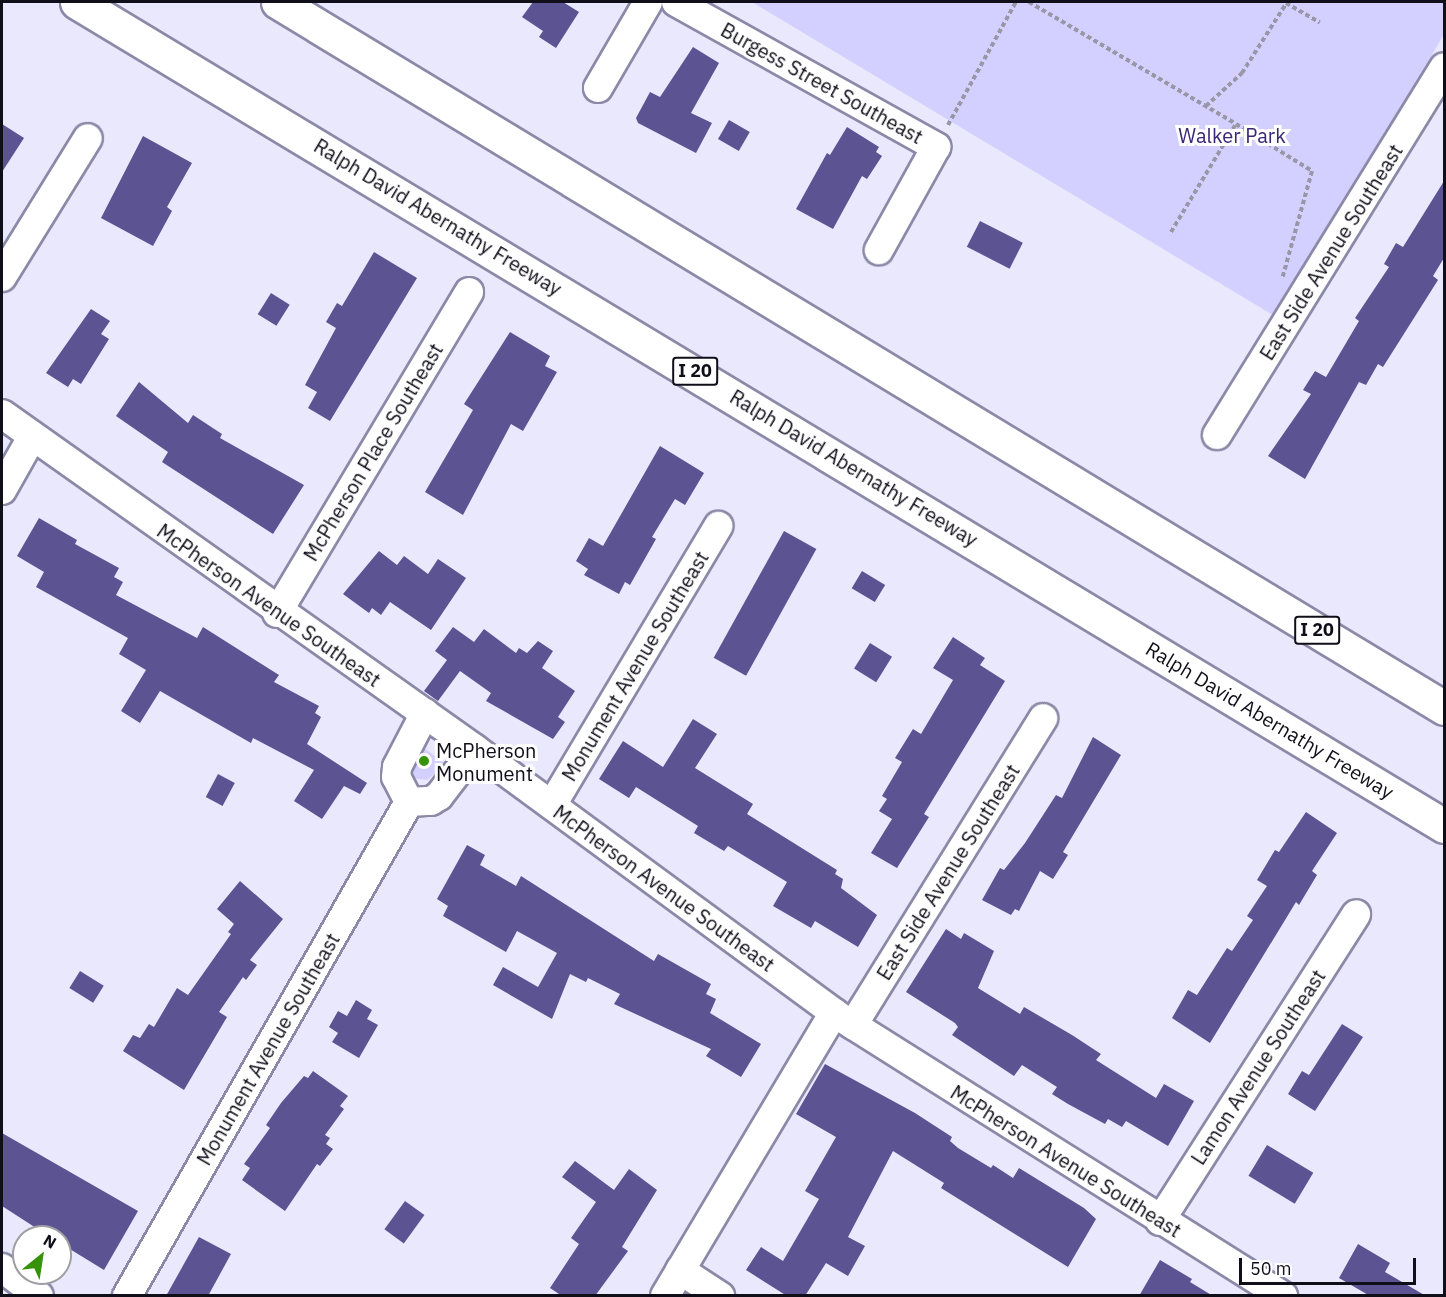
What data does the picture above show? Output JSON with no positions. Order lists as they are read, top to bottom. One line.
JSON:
{"streets":{"highway":["Ralph David Abernathy Freeway","I 20"],"street":["Burgess Street Southeast","East Side Avenue Southeast","McPherson Place Southeast","McPherson Avenue Southeast","Monument Avenue Southeast","Lamon Avenue Southeast"]},"crossings":[["East Side Avenue Southeast","McPherson Avenue Southeast"],["McPherson Place Southeast","McPherson Avenue Southeast"],["McPherson Avenue Southeast","Monument Avenue Southeast"],["McPherson Avenue Southeast","Lamon Avenue Southeast"]],"parks":["Walker Park"],"places":["McPherson Monument"],"scale_bar":"50 m","north":"top right"}
